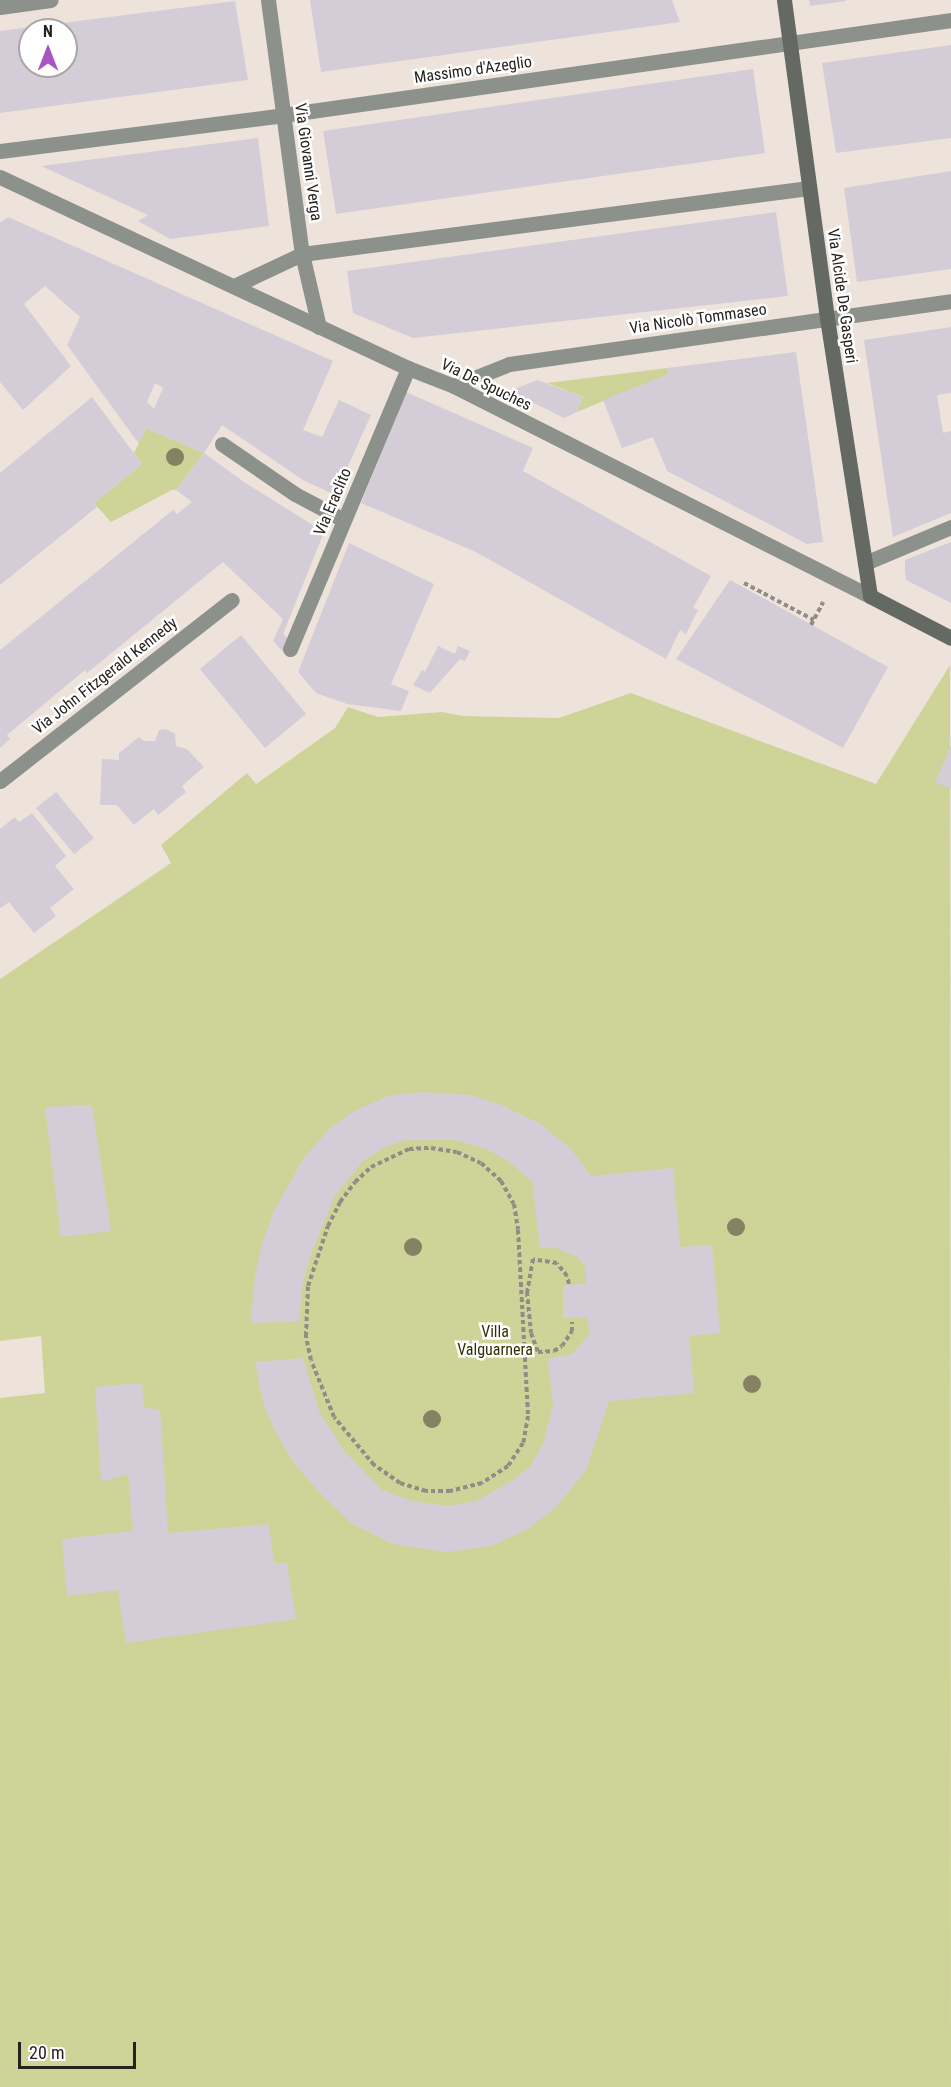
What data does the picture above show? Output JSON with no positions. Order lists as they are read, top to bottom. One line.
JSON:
{"streets":{"street":["Massimo d'Azeglio","Via Giovanni Verga","Via Alcide De Gasperi","Via Nicolò Tommaseo","Via De Spuches","Via Eraclito","Via John Fitzgerald Kennedy"]},"crossings":[["Massimo d'Azeglio","Via Giovanni Verga"],["Massimo d'Azeglio","Via Alcide De Gasperi"],["Via Giovanni Verga","Via De Spuches"],["Via Alcide De Gasperi","Via Nicolò Tommaseo"],["Via Alcide De Gasperi","Via De Spuches"],["Via Nicolò Tommaseo","Via De Spuches"],["Via De Spuches","Via Eraclito"]],"parks":["Villa Valguarnera"],"scale_bar":"20 m","north":"top"}
